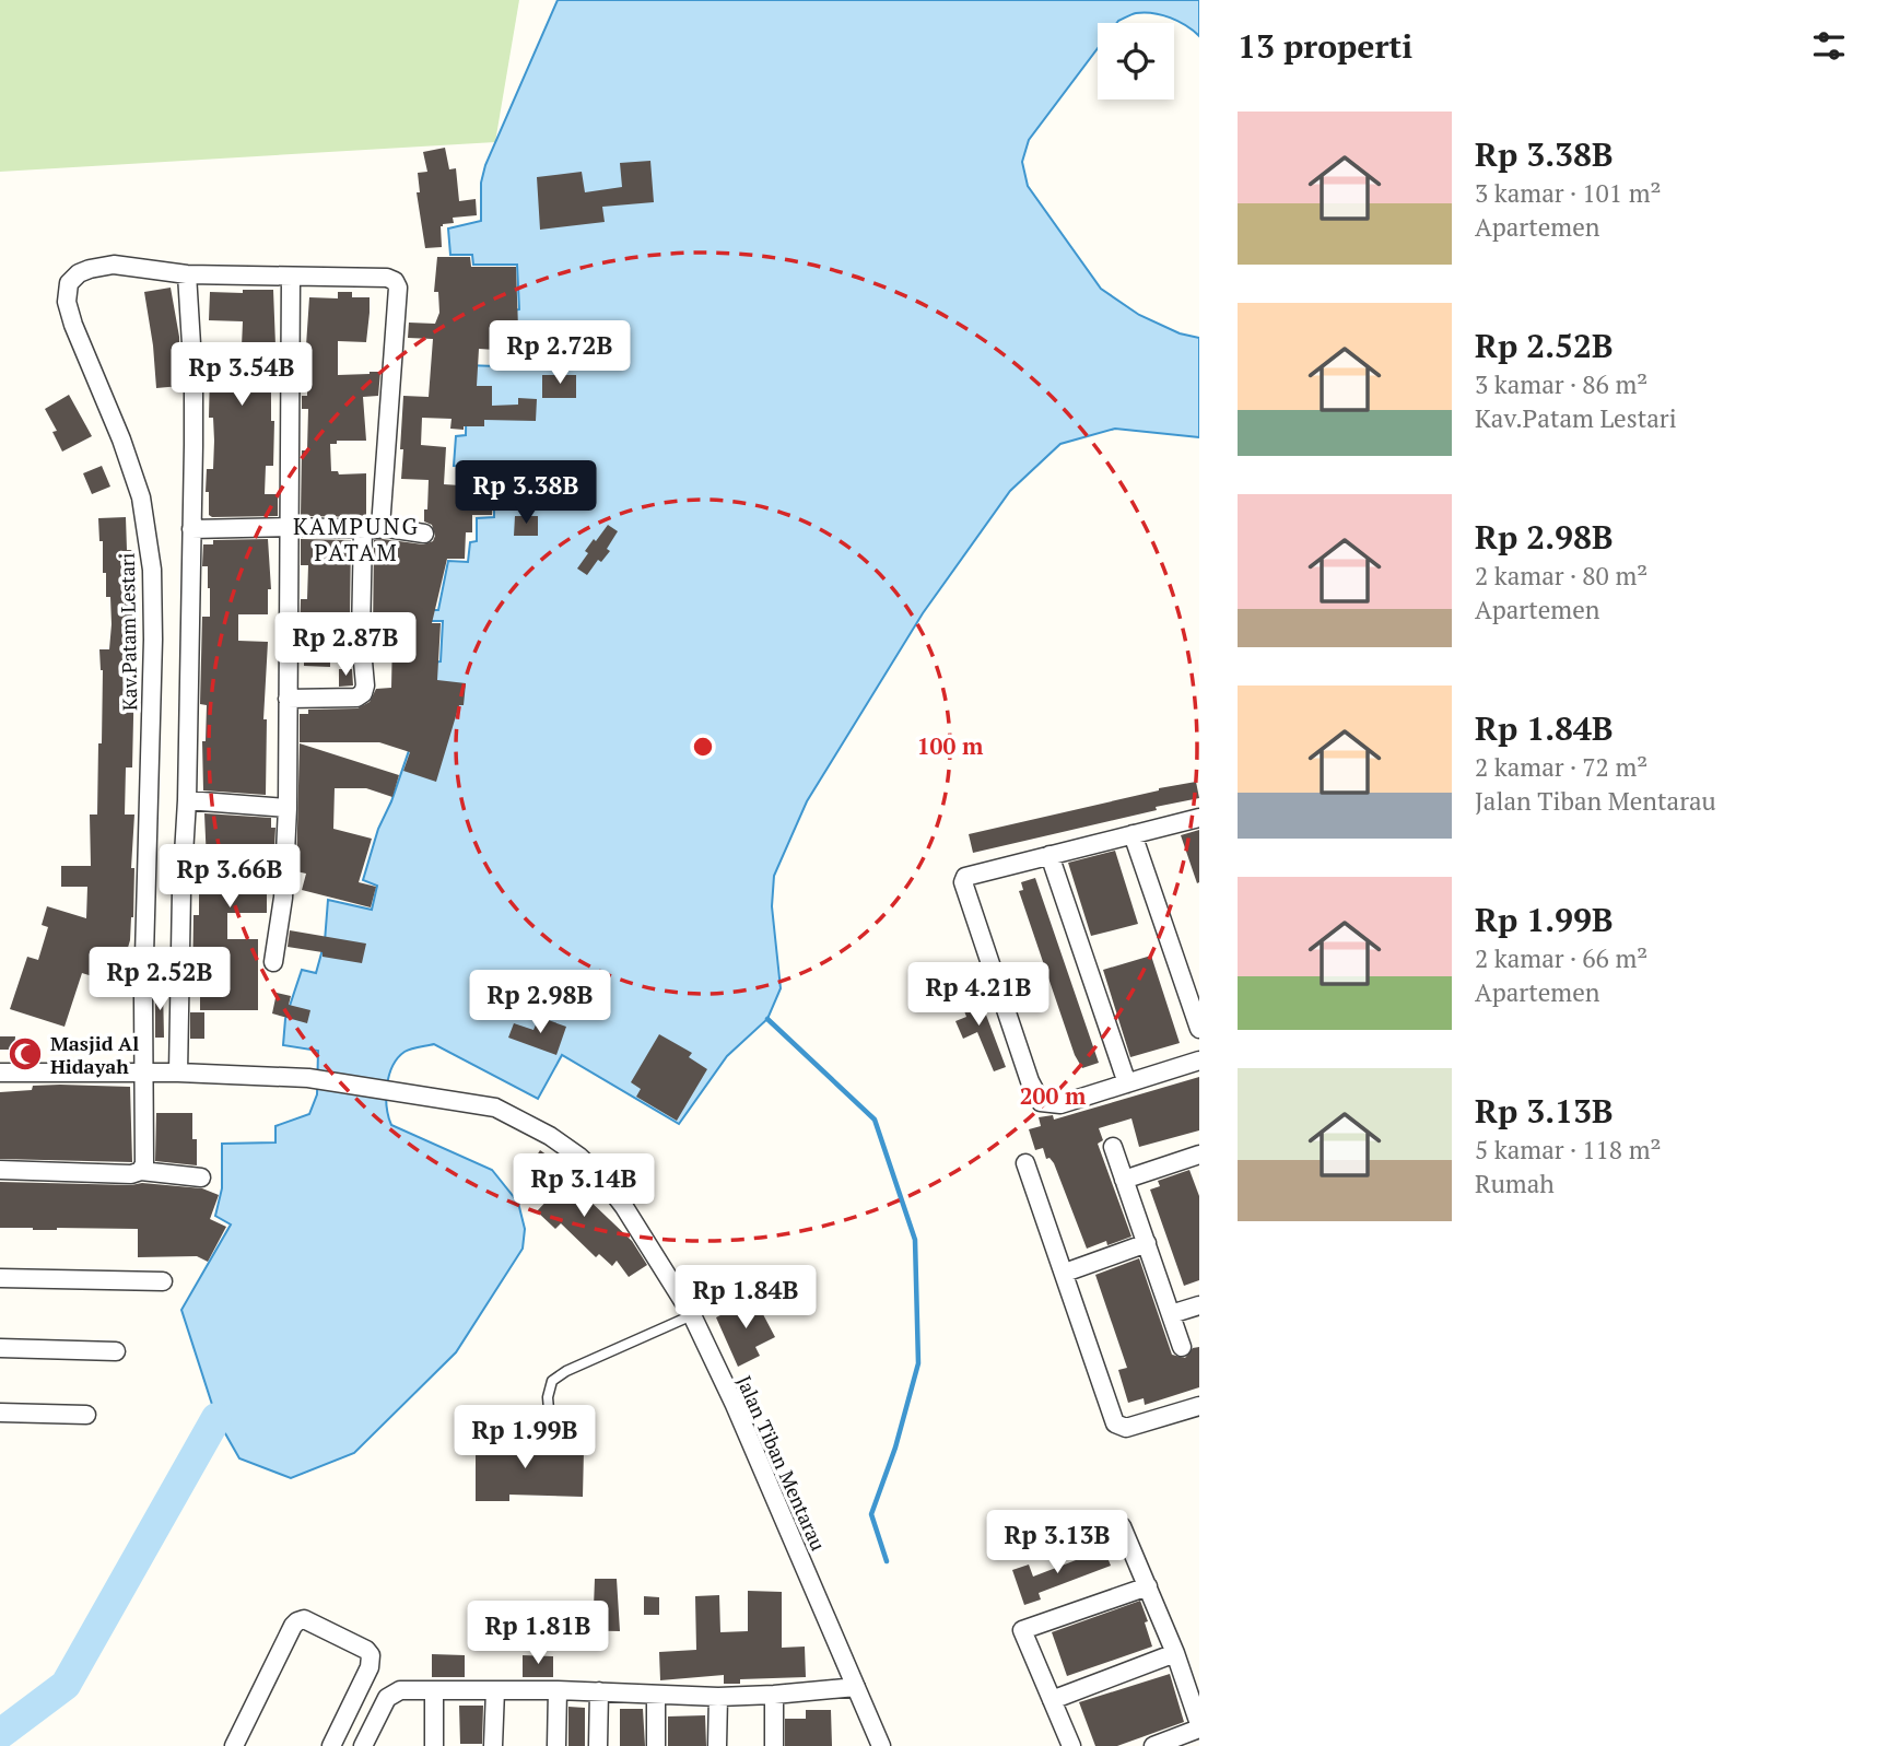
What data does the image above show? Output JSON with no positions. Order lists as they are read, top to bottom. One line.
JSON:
{"streets":{"street":["Kav.Patam Lestari","Jalan Tiban Mentarau"]},"districts":["KAMPUNG PATAM"],"places":{"mosque":["Masjid Al Hidayah"]},"page":{"heading":"13 properti","list":[{"name":"Rp 3.38B","note":"3 kamar · 101 m² · Apartemen"},{"name":"Rp 2.52B","note":"3 kamar · 86 m² · Kav.Patam Lestari"},{"name":"Rp 2.98B","note":"2 kamar · 80 m² · Apartemen"},{"name":"Rp 1.84B","note":"2 kamar · 72 m² · Jalan Tiban Mentarau"},{"name":"Rp 1.99B","note":"2 kamar · 66 m² · Apartemen"},{"name":"Rp 3.13B","note":"5 kamar · 118 m² · Rumah"}],"price":["Rp 2.72B","Rp 3.54B","Rp 3.38B","Rp 2.87B","Rp 3.66B","Rp 2.52B","Rp 4.21B","Rp 2.98B","Rp 3.14B","Rp 1.84B","Rp 1.99B","Rp 3.13B","Rp 1.81B"]},"rings":["100 m","200 m"]}
